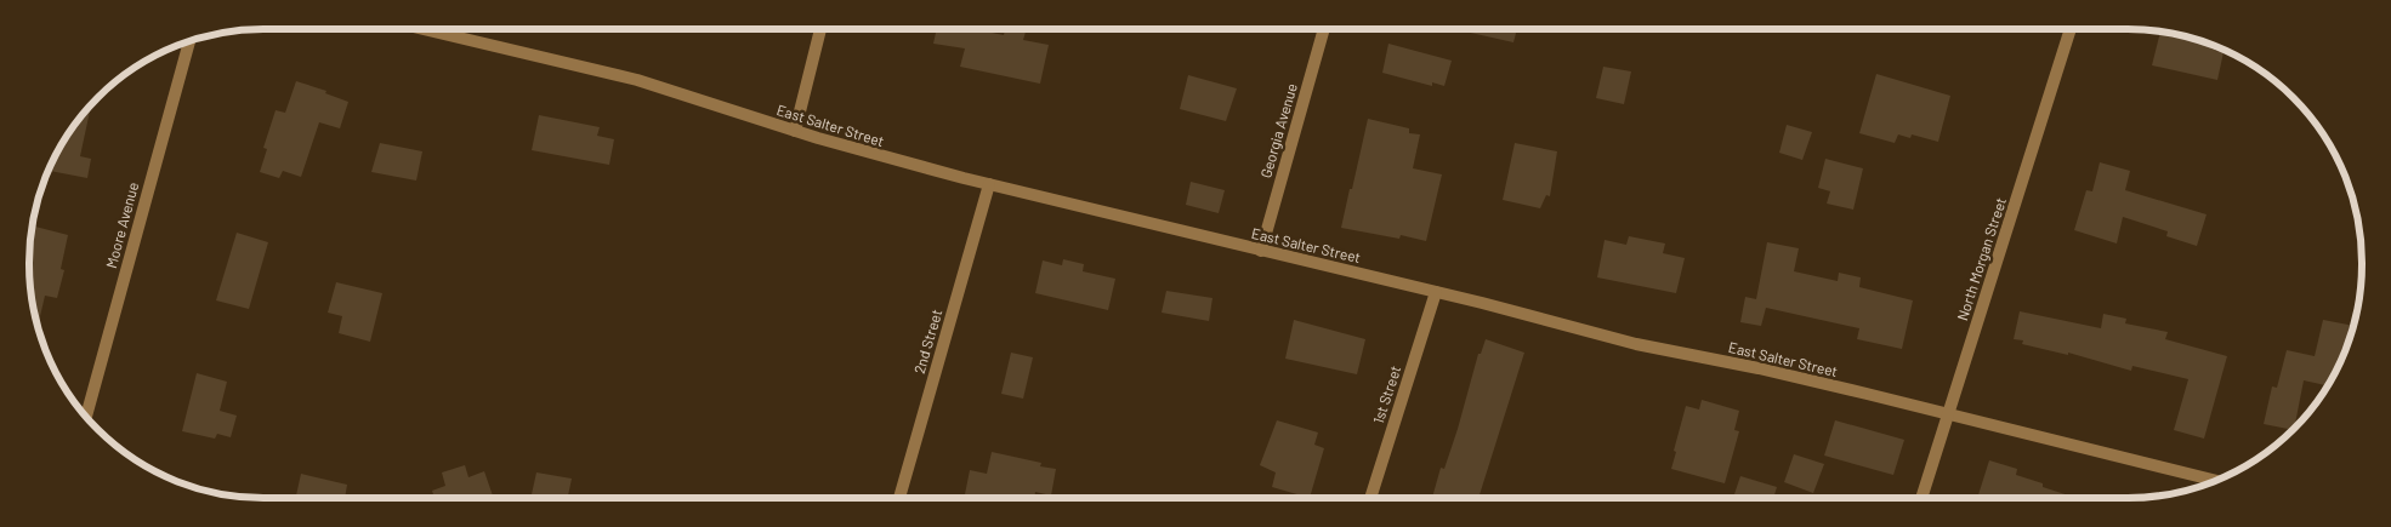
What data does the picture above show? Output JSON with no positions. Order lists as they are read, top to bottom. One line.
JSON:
{"streets":{"street":["East Salter Street","Georgia Avenue","Moore Avenue","North Morgan Street","2nd Street","1st Street"]},"crossings":[["East Salter Street","Georgia Avenue"],["East Salter Street","North Morgan Street"],["East Salter Street","2nd Street"],["East Salter Street","1st Street"]]}
